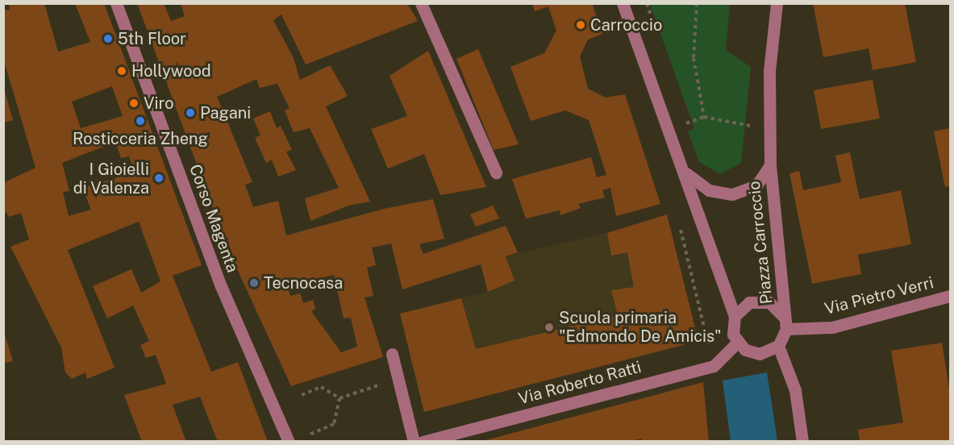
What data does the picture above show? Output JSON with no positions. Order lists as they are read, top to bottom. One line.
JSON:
{"streets":{"street":["Corso Magenta","Piazza Carroccio","Via Pietro Verri","Via Roberto Ratti"]},"crossings":[["Piazza Carroccio","Via Pietro Verri"],["Piazza Carroccio","Via Roberto Ratti"],["Via Pietro Verri","Via Roberto Ratti"]],"places":["Carroccio","5th Floor","Hollywood","Viro","Pagani","Rosticceria Zheng","I Gioielli di Valenza","Tecnocasa","Scuola primaria \"Edmondo De Amicis\""]}
